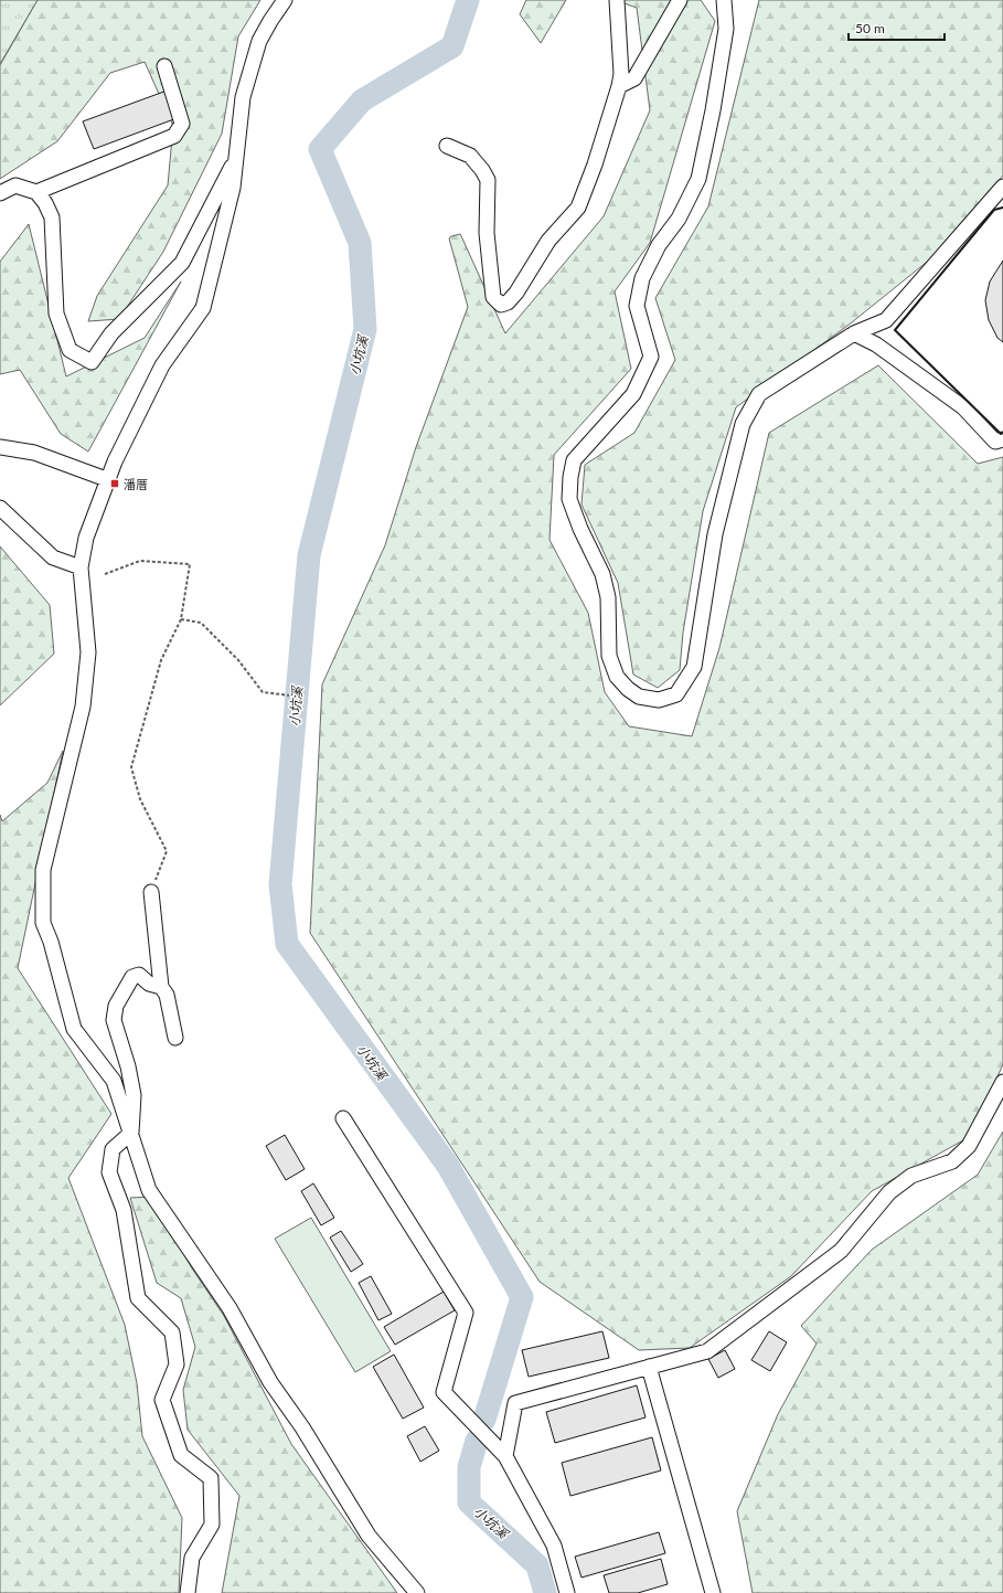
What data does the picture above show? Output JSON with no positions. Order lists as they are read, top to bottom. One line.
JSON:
{"water":["小坑溪"],"places":{"transit":["潘厝"]},"scale_bar":"50 m"}
